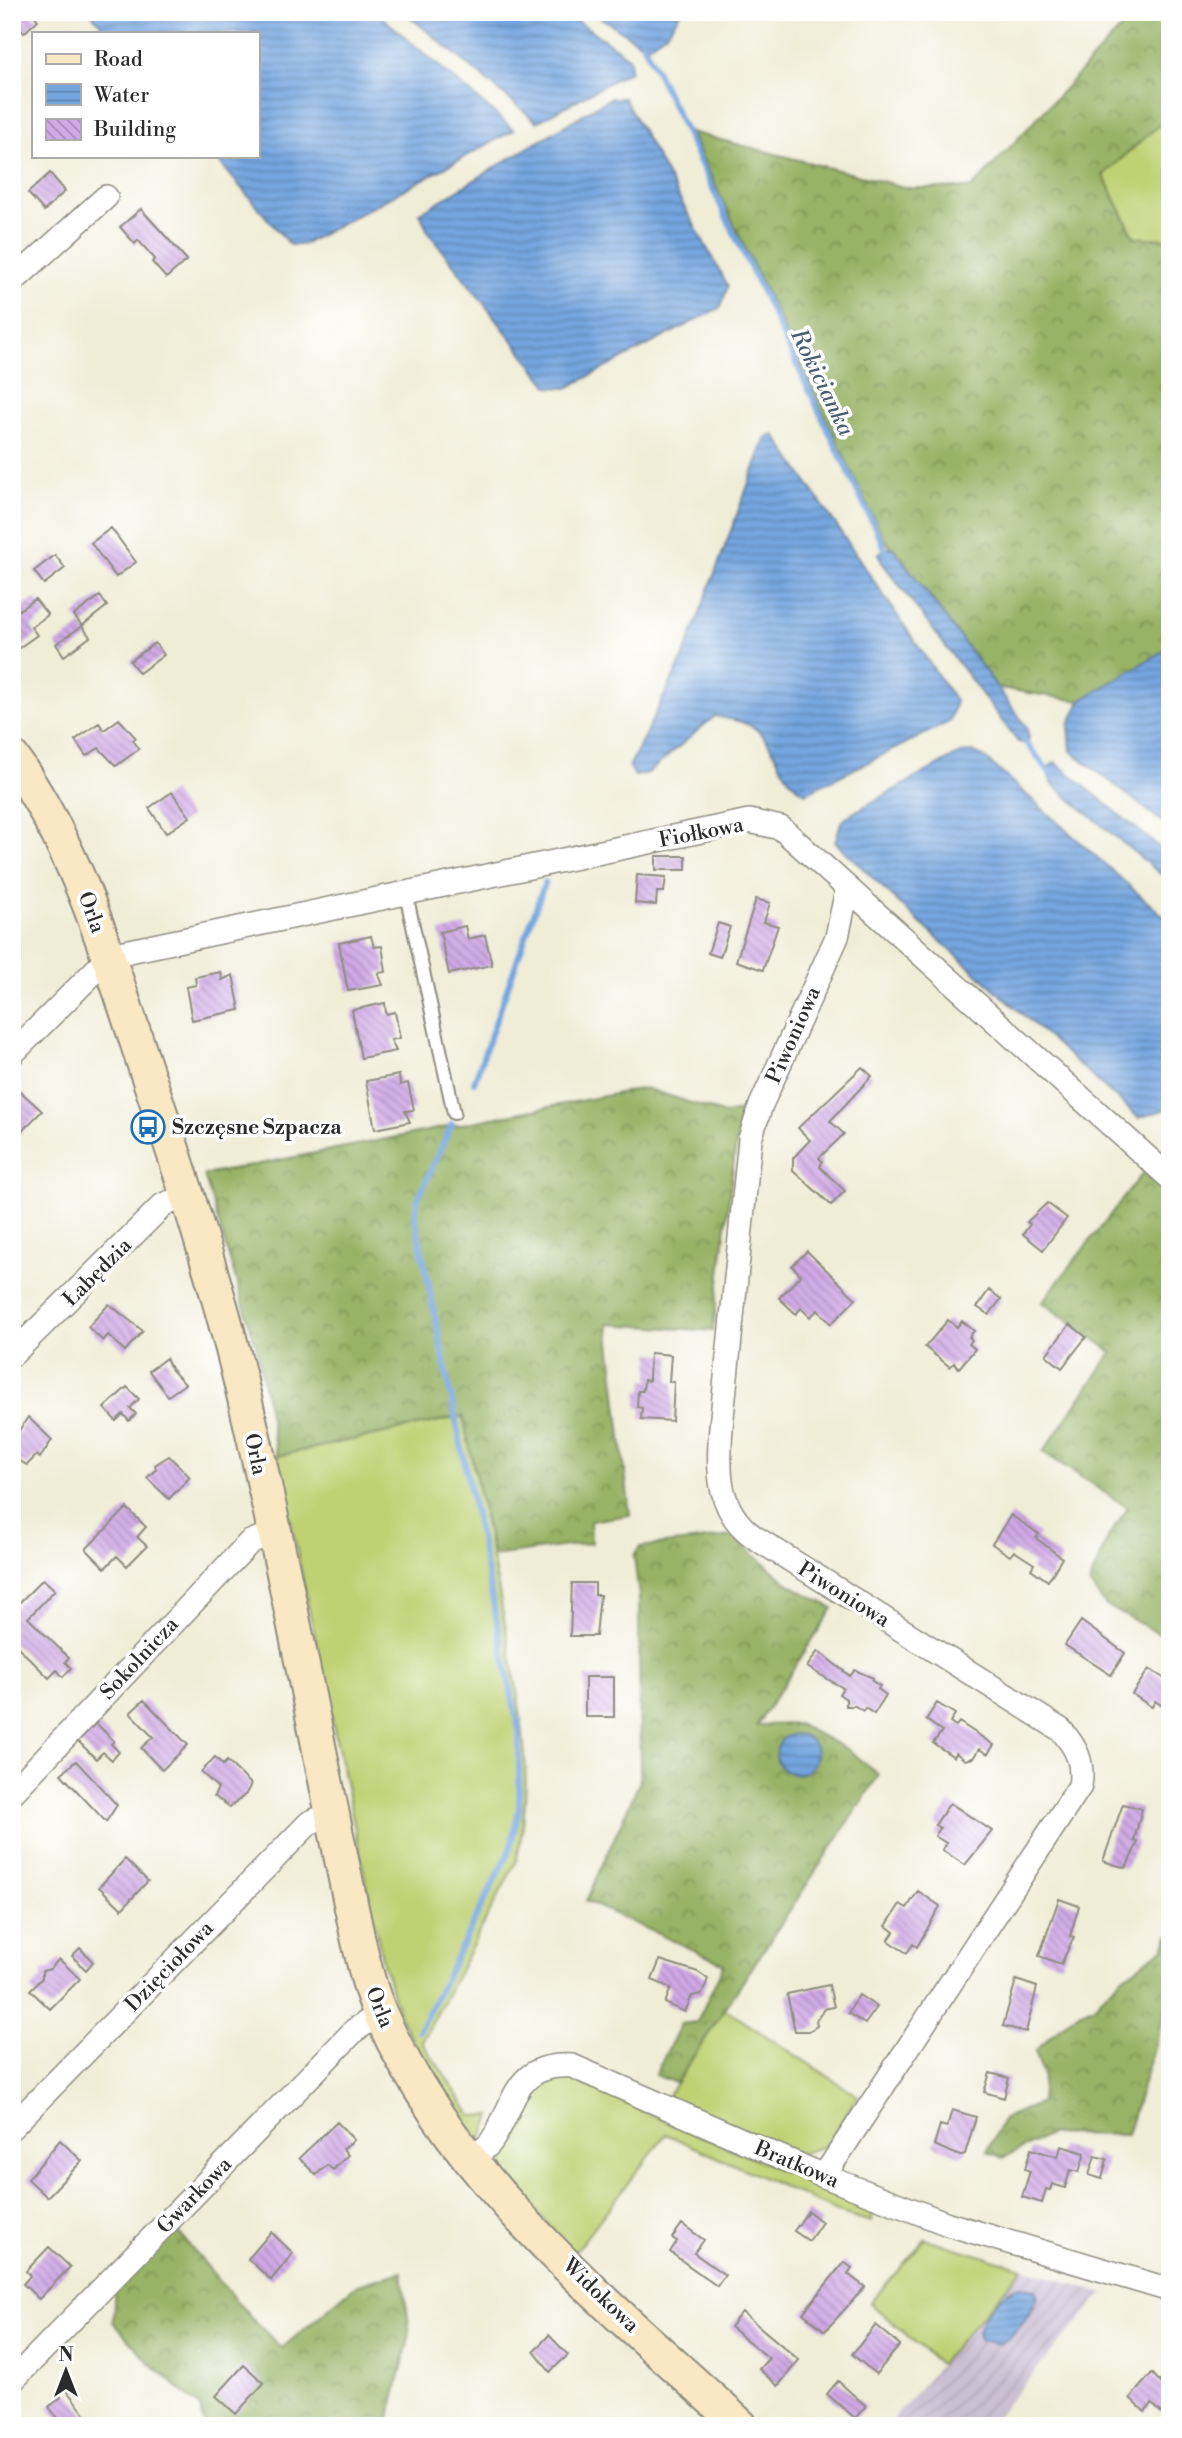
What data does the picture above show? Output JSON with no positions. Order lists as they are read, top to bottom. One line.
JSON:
{"streets":{"street":["Fiołkowa","Orla","Piwoniowa","Łabędzia","Sokolnicza","Dzięciołowa","Bratkowa","Gwarkowa","Widokowa"]},"crossings":[["Fiołkowa","Orla"],["Fiołkowa","Piwoniowa"],["Orla","Łabędzia"],["Orla","Sokolnicza"],["Orla","Dzięciołowa"],["Orla","Bratkowa"],["Orla","Gwarkowa"],["Orla","Widokowa"],["Piwoniowa","Bratkowa"],["Bratkowa","Widokowa"]],"water":["Rokicianka"],"places":{"bus stop":["Szczęsne Szpacza"]},"legend":["Road","Water","Building"],"north":"top"}
